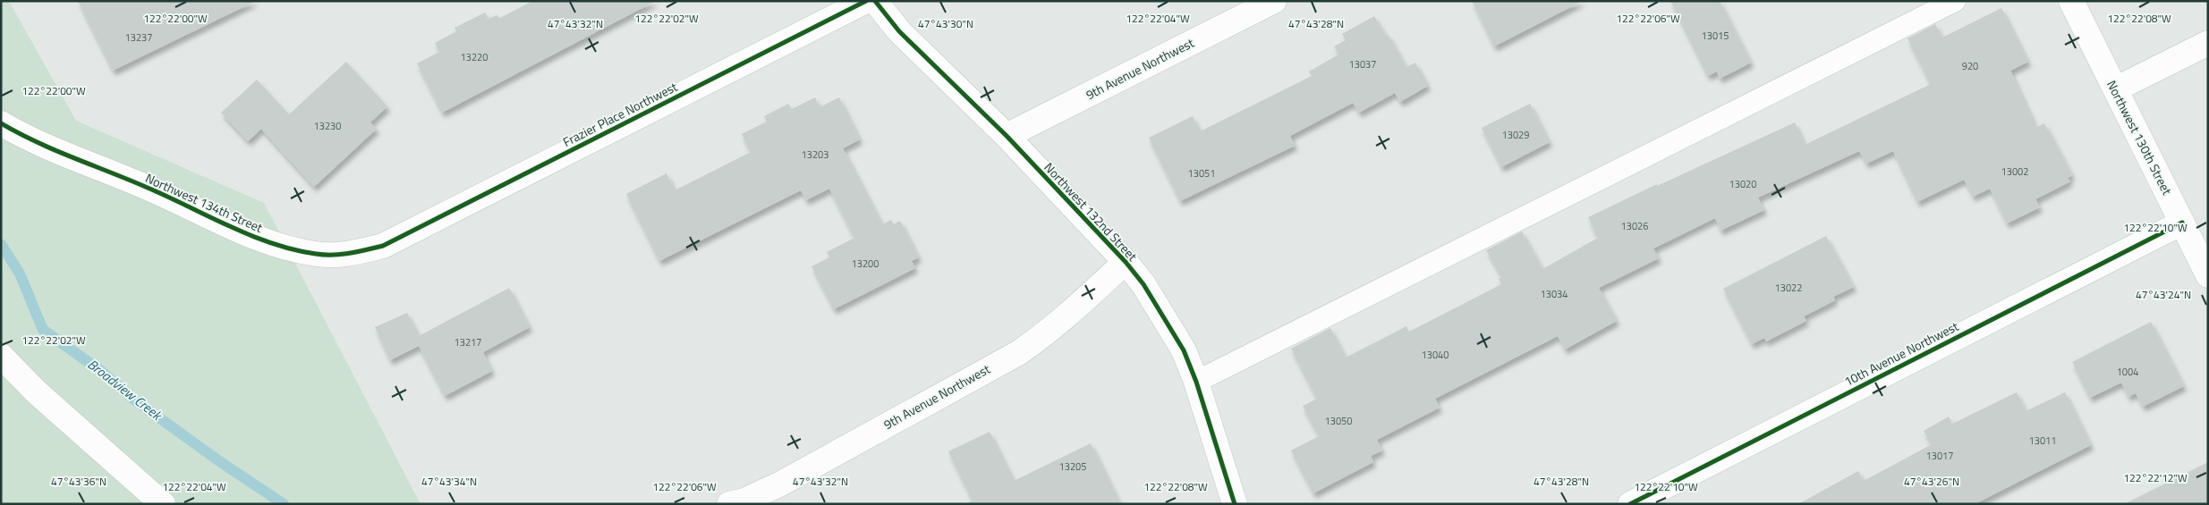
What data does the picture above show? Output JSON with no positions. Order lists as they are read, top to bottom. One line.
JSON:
{"streets":{"street":["9th Avenue Northwest","Frazier Place Northwest","Northwest 130th Street","Northwest 134th Street","Northwest 132nd Street","10th Avenue Northwest"]},"crossings":[["9th Avenue Northwest","Northwest 132nd Street"],["Frazier Place Northwest","Northwest 134th Street"],["Northwest 130th Street","10th Avenue Northwest"]],"water":["Broadview Creek"],"house_numbers":["13015","13237","13220","13037","920","13230","13029","13203","13002","13051","13020","13026","13200","13022","13034","13217","13040","1004","13050","13011","13017","13205"],"coordinates":["122°22'00\"W","122°22'02\"W","122°22'04\"W","122°22'06\"W","122°22'08\"W","47°43'32\"N","47°43'30\"N","47°43'28\"N","122°22'10\"W","47°43'24\"N","122°22'12\"W","47°43'36\"N","47°43'34\"N","47°43'26\"N"]}
